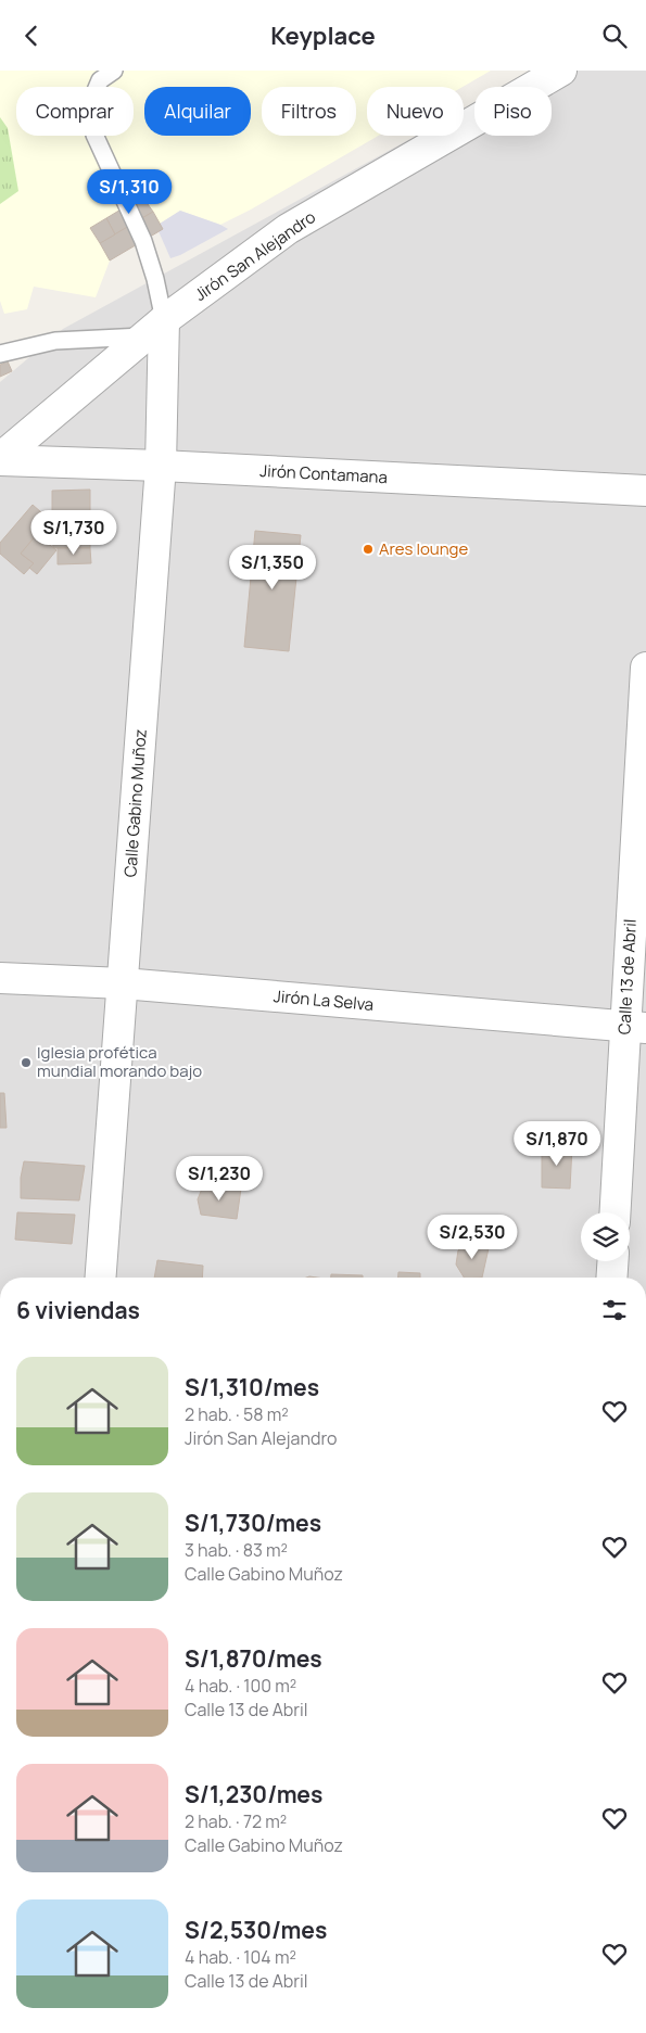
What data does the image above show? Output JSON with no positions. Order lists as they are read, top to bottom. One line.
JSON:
{"streets":{"street":["Jirón San Alejandro","Jirón Contamana","Calle Gabino Muñoz","Calle 13 de Abril","Jirón La Selva"]},"crossings":[["Jirón San Alejandro","Jirón Contamana"],["Jirón San Alejandro","Calle Gabino Muñoz"],["Jirón Contamana","Calle Gabino Muñoz"],["Calle Gabino Muñoz","Jirón La Selva"],["Calle 13 de Abril","Jirón La Selva"]],"places":["Ares lounge","Iglesia profética mundial morando bajo"],"page":{"header":"Keyplace","chip":["Comprar","Alquilar","Filtros","Nuevo","Piso"],"price":["S/1,310","S/1,730","S/1,350","S/1,870","S/1,230","S/2,530"],"heading":"6 viviendas","list":[{"name":"S/1,310/mes","note":"2 hab. · 58 m² · Jirón San Alejandro"},{"name":"S/1,730/mes","note":"3 hab. · 83 m² · Calle Gabino Muñoz"},{"name":"S/1,870/mes","note":"4 hab. · 100 m² · Calle 13 de Abril"},{"name":"S/1,230/mes","note":"2 hab. · 72 m² · Calle Gabino Muñoz"},{"name":"S/2,530/mes","note":"4 hab. · 104 m² · Calle 13 de Abril"}]}}
